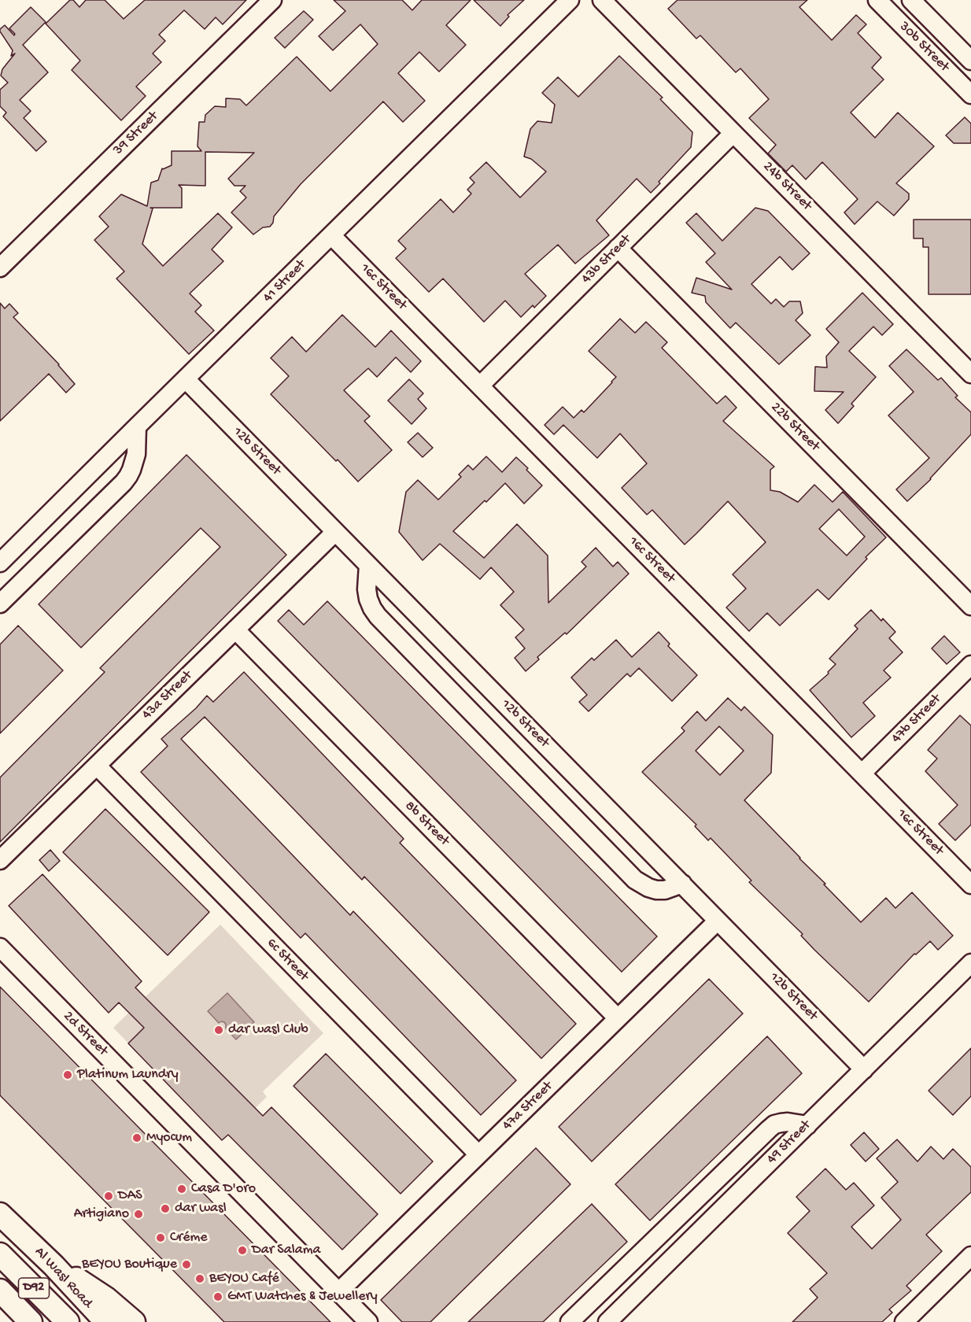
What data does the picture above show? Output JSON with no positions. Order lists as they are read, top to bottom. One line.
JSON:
{"streets":{"main road":["Al Wasl Road","D92"],"street":["30b Street","39 Street","24b Street","43b Street","41 Street","16c Street","22b Street","12b Street","43a Street","47b Street","8b Street","6c Street","2d Street","47a Street","49 Street"]},"crossings":[["24b Street","43b Street"],["43b Street","16c Street"],["43b Street","22b Street"],["41 Street","16c Street"],["41 Street","12b Street"],["16c Street","47b Street"],["12b Street","43a Street"],["12b Street","47a Street"],["12b Street","49 Street"],["43a Street","8b Street"],["43a Street","6c Street"],["8b Street","47a Street"],["6c Street","47a Street"],["2d Street","47a Street"]],"places":["dar wasl Club","Platinum Laundry","Myocum","Casa D'oro","DAS","dar wasl","Artigiano","Créme","Dar Salama","BEYOU Boutique","BEYOU Café","GMT Watches & Jewellery"]}
